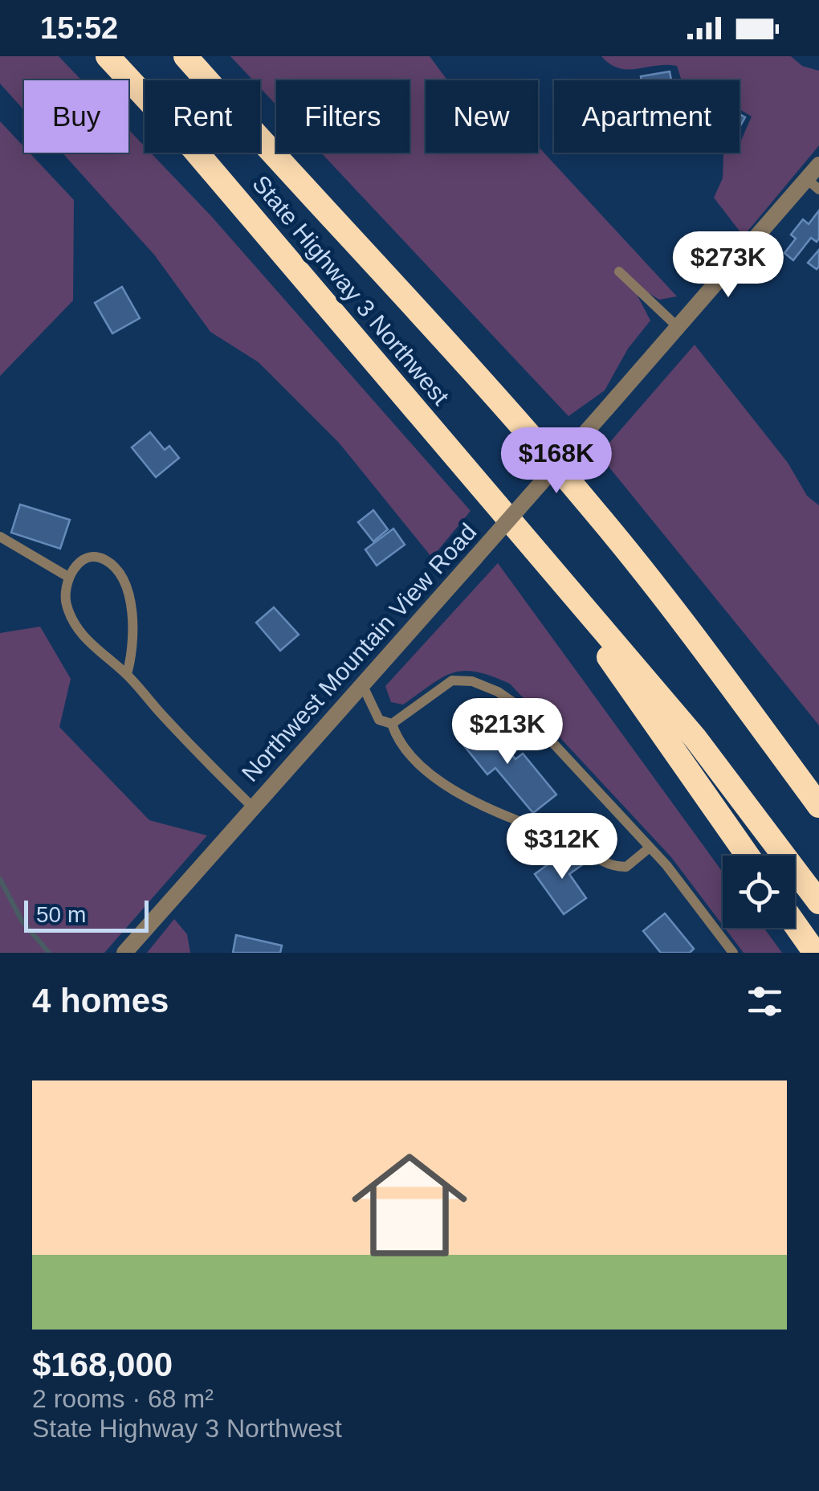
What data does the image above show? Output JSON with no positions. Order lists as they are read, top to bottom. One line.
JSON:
{"streets":{"highway":["State Highway 3 Northwest"],"street":["Northwest Mountain View Road"]},"scale_bar":"50 m","page":{"status":"15:52","chip":["Buy","Rent","Filters","New","Apartment"],"price":["$273K","$168K","$213K","$312K"],"scale":"50 m","heading":"4 homes","list":[{"name":"$168,000","note":"2 rooms · 68 m² · State Highway 3 Northwest"}]}}
